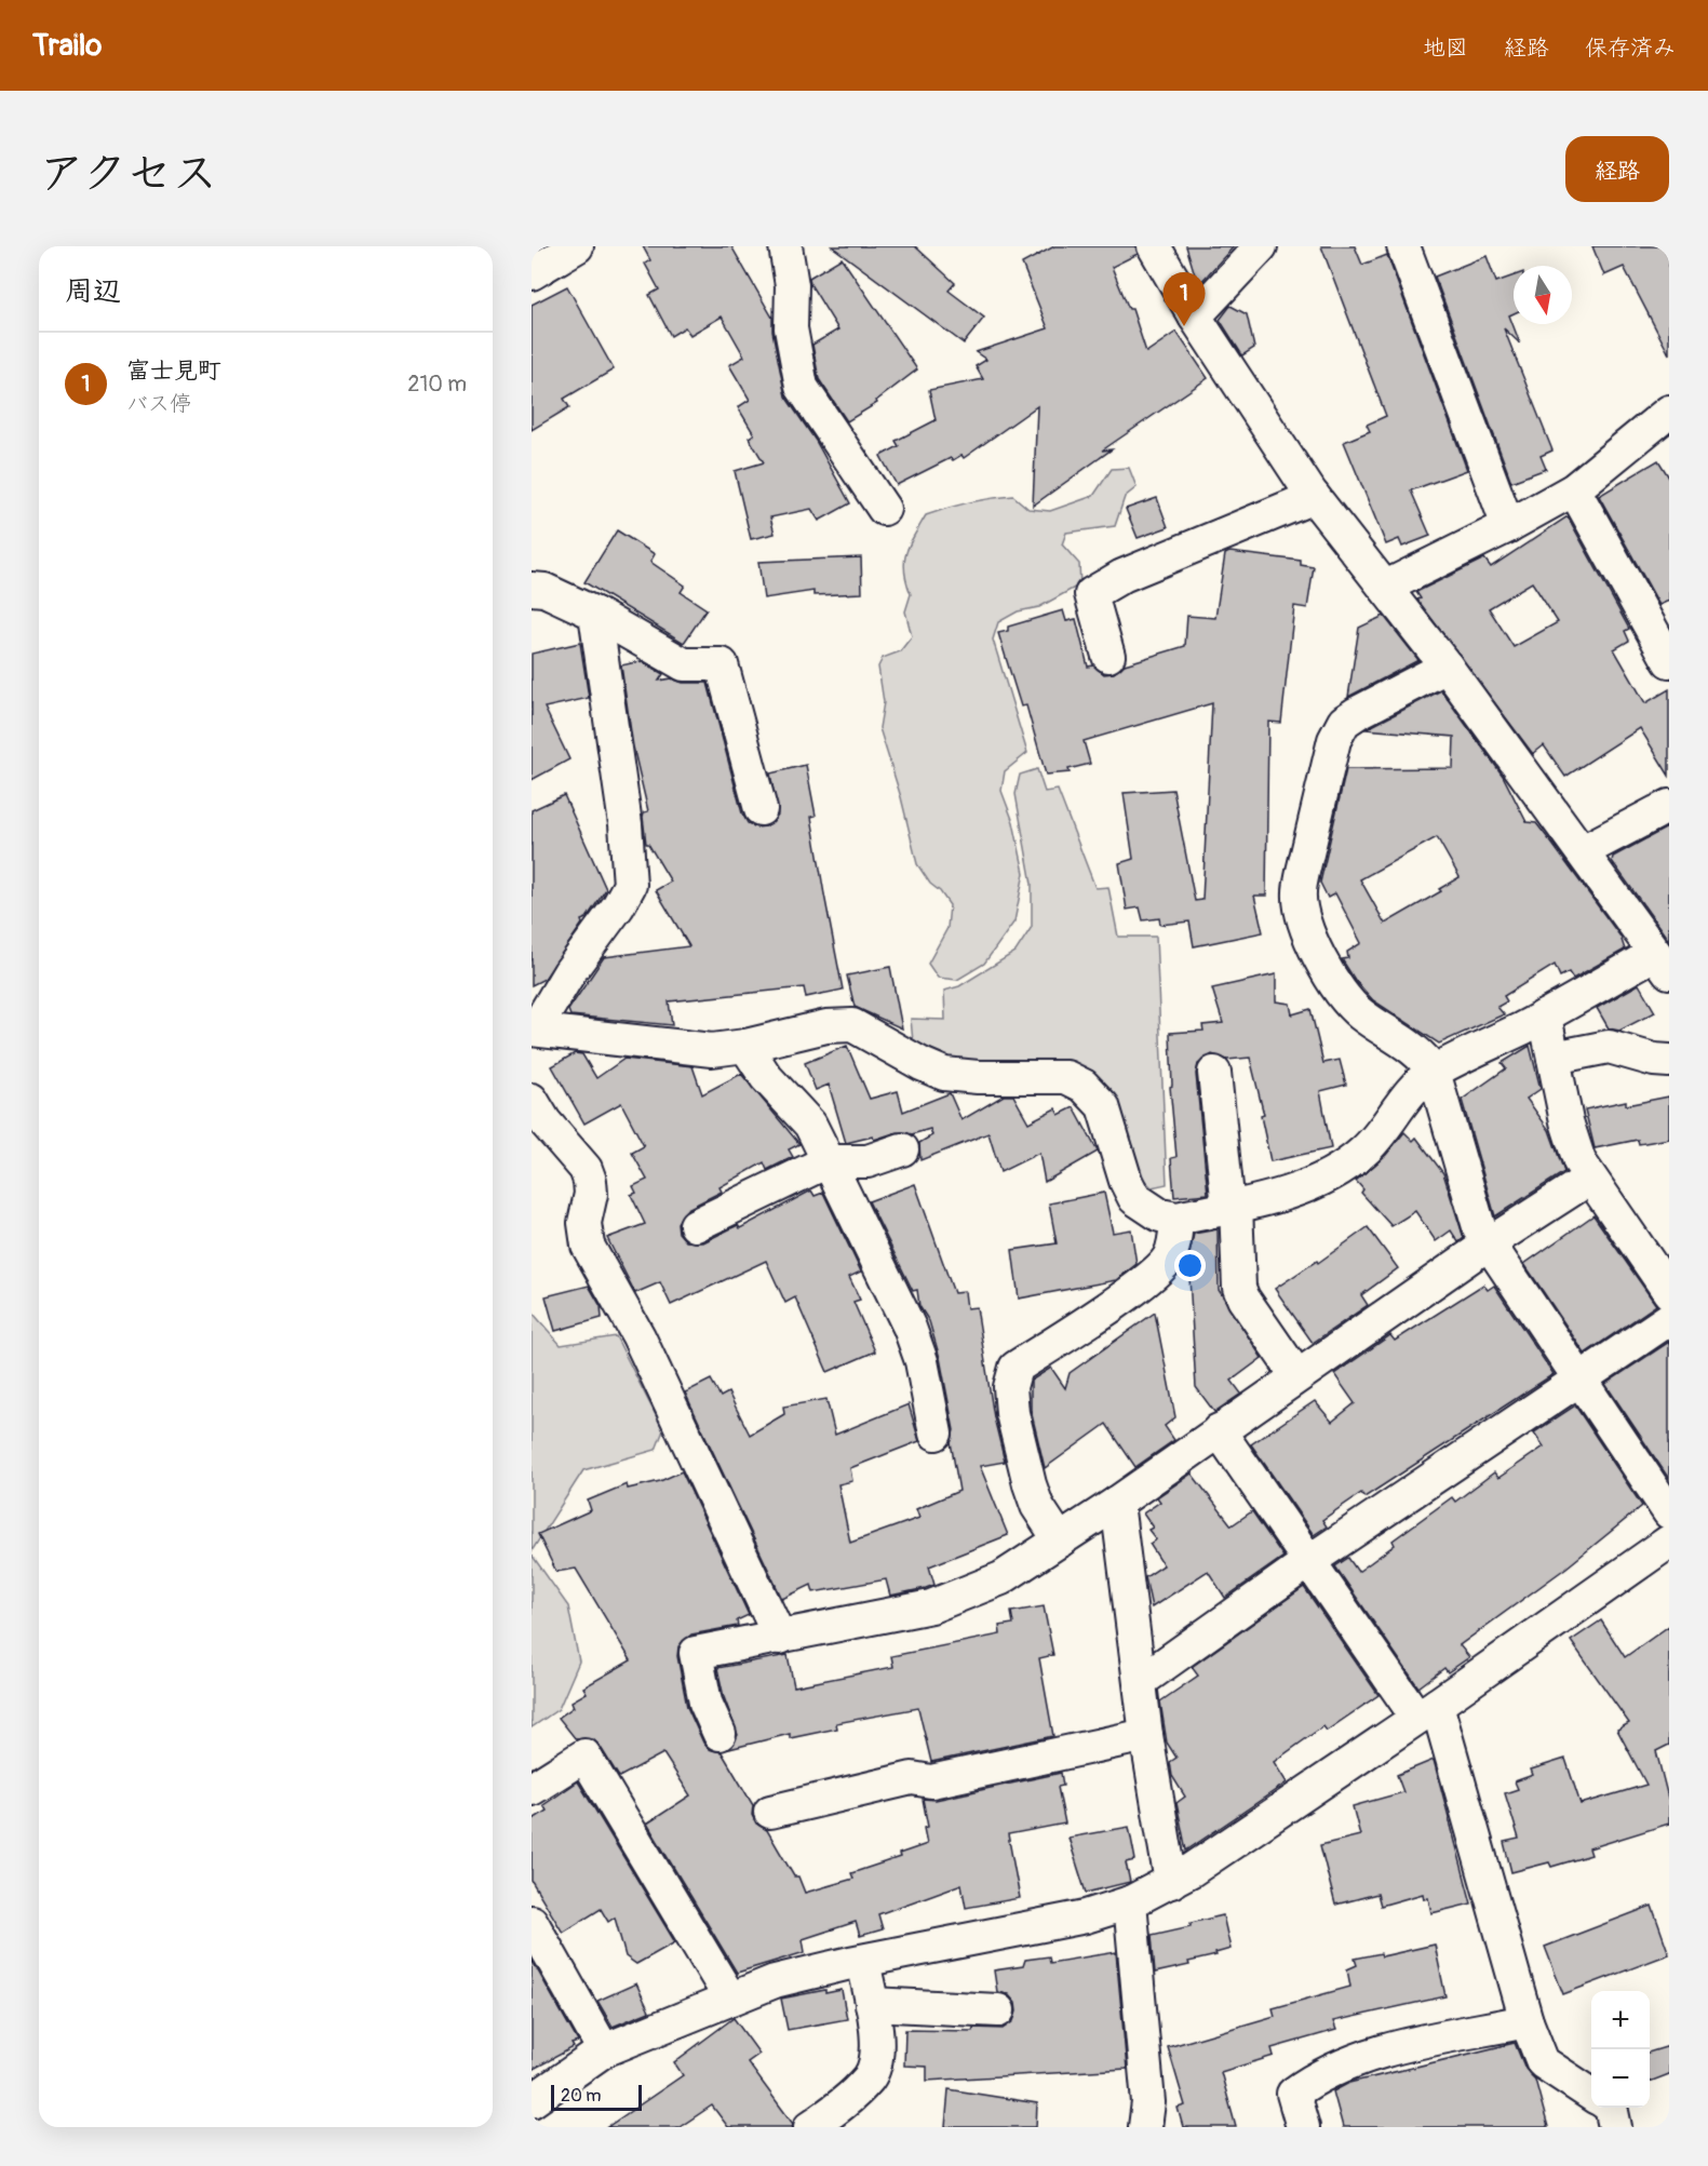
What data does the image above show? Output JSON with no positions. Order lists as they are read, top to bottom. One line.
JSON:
{"scale_bar":"20 m","north":"bottom","page":{"header":"Trailo","nav":["地図","経路","保存済み"],"title":"アクセス","buttons":"経路","heading":"周辺","pins":"1","list":[{"mark":"1","name":"富士見町","note":"バス停","value":"210 m"}],"map_buttons":["+","−"],"scale":"20 m"}}
